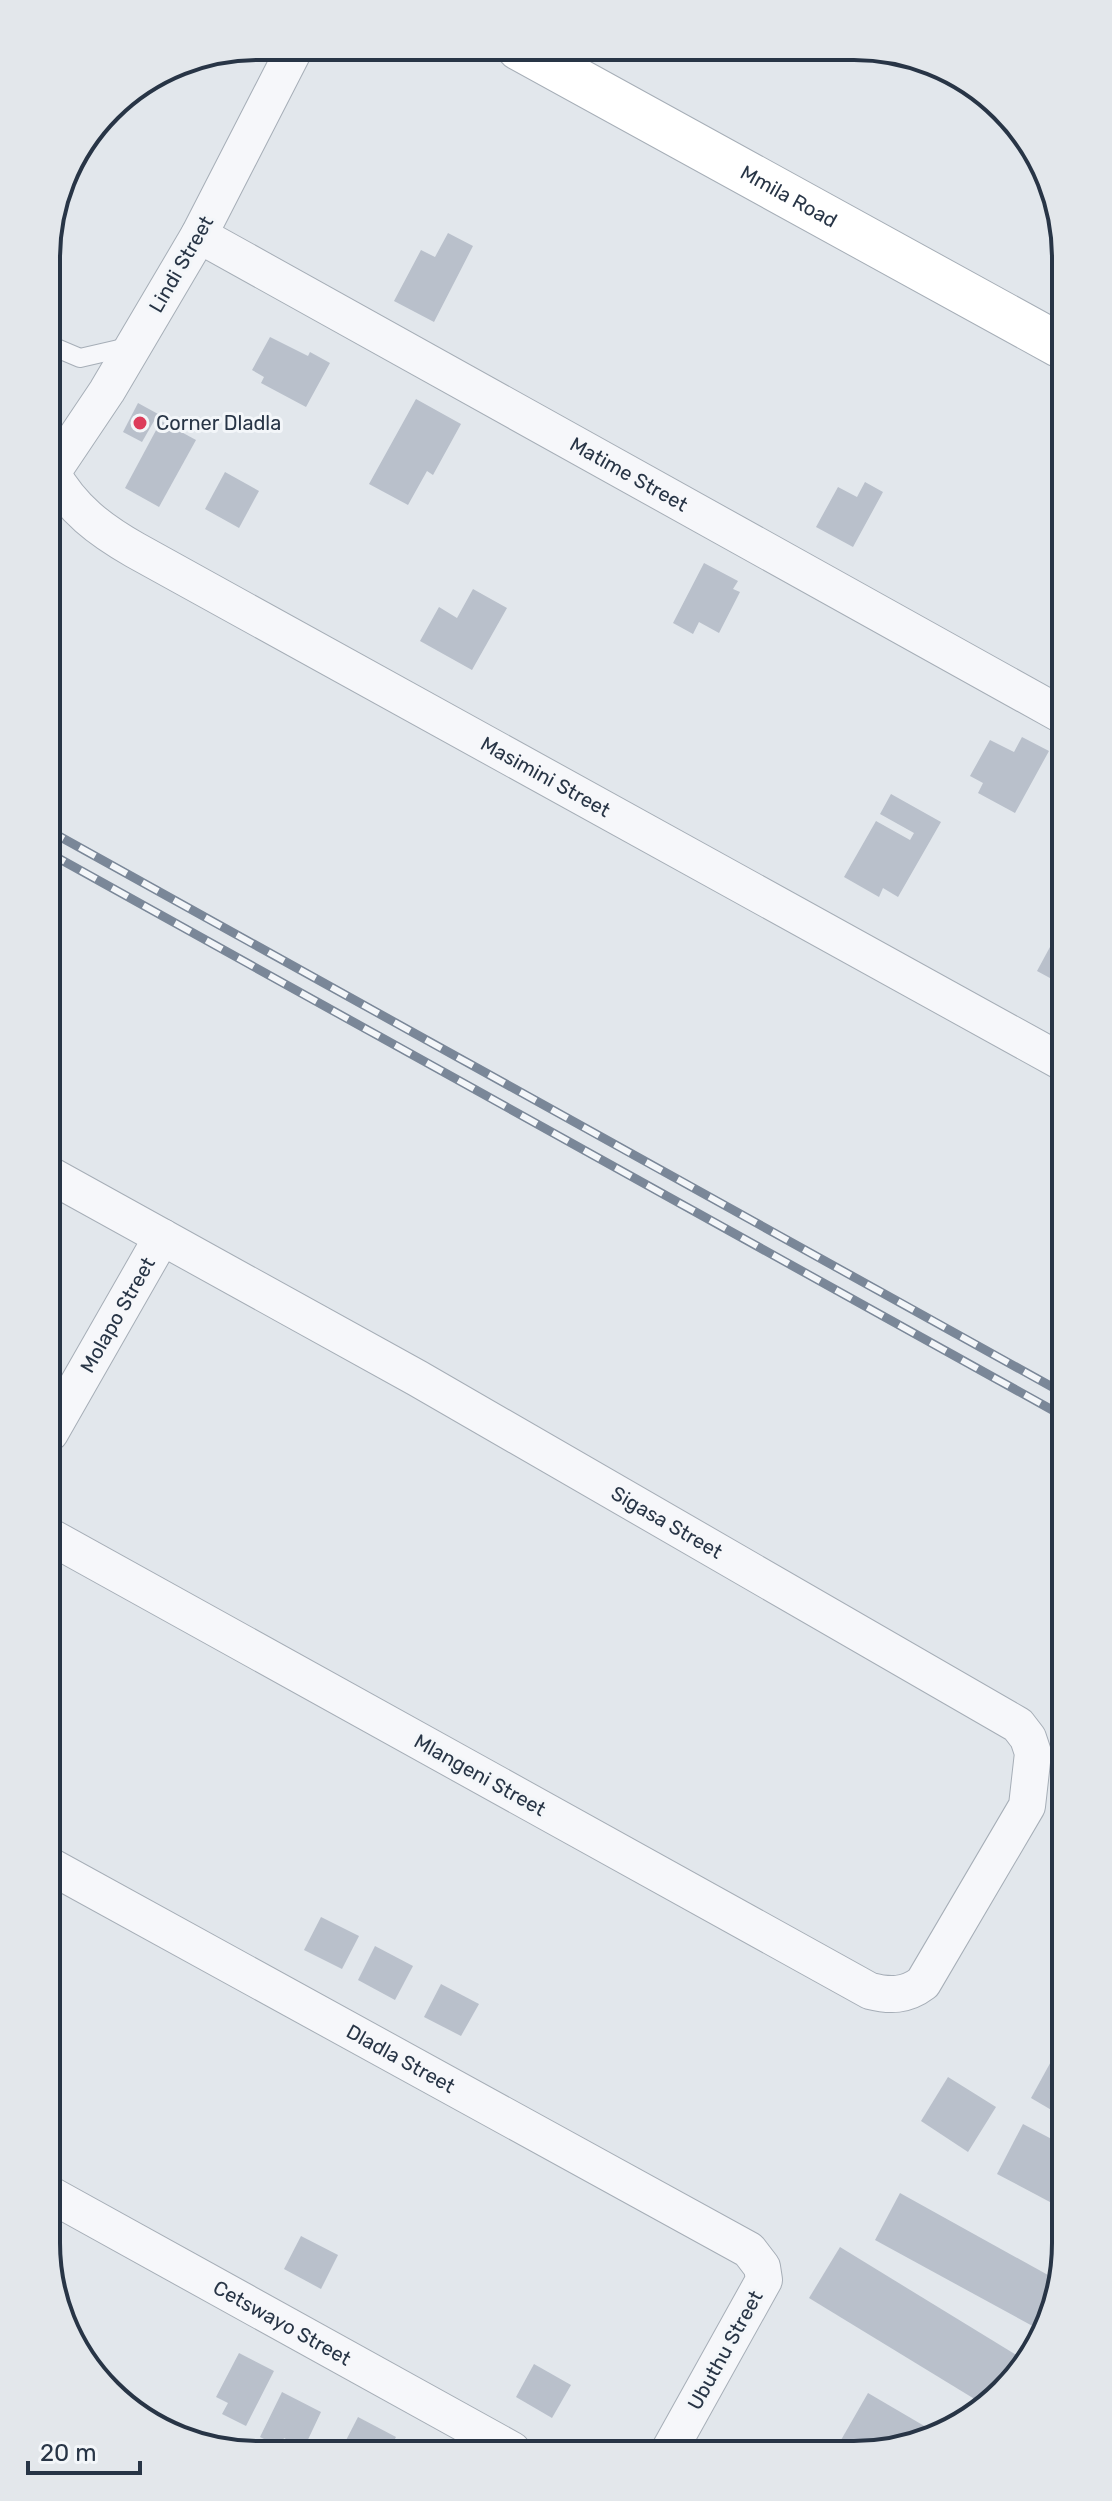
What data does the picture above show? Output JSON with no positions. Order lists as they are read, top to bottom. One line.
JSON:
{"streets":{"main road":["Mmila Road"],"street":["Lindi Street","Matime Street","Masimini Street","Molapo Street","Sigasa Street","Mlangeni Street","Dladla Street","Cetswayo Street","Ubuthu Street"]},"crossings":[["Lindi Street","Matime Street"],["Molapo Street","Sigasa Street"],["Sigasa Street","Mlangeni Street"],["Dladla Street","Ubuthu Street"]],"places":["Corner Dladla"],"scale_bar":"20 m"}
